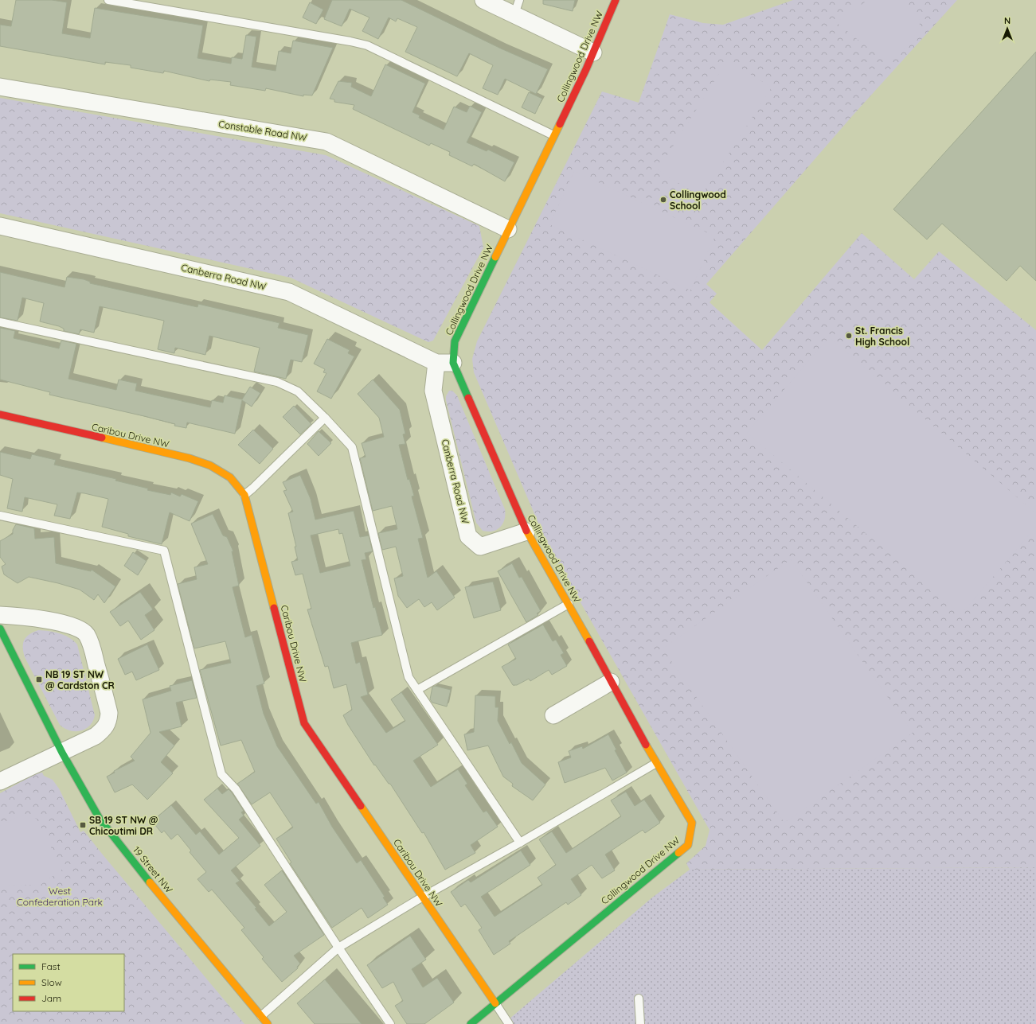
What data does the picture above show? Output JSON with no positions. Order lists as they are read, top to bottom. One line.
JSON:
{"streets":{"street":["Collingwood Drive NW","Constable Road NW","Canberra Road NW","Caribou Drive NW","19 Street NW"]},"crossings":[["Collingwood Drive NW","Constable Road NW"],["Collingwood Drive NW","Canberra Road NW"],["Collingwood Drive NW","Caribou Drive NW"]],"parks":["West Confederation Park"],"places":{"other":["Collingwood School","St. Francis High School"],"transit":["NB 19 ST NW @ Cardston CR","SB 19 ST NW @ Chicoutimi DR"]},"legend":["Fast","Slow","Jam"],"north":"top"}
